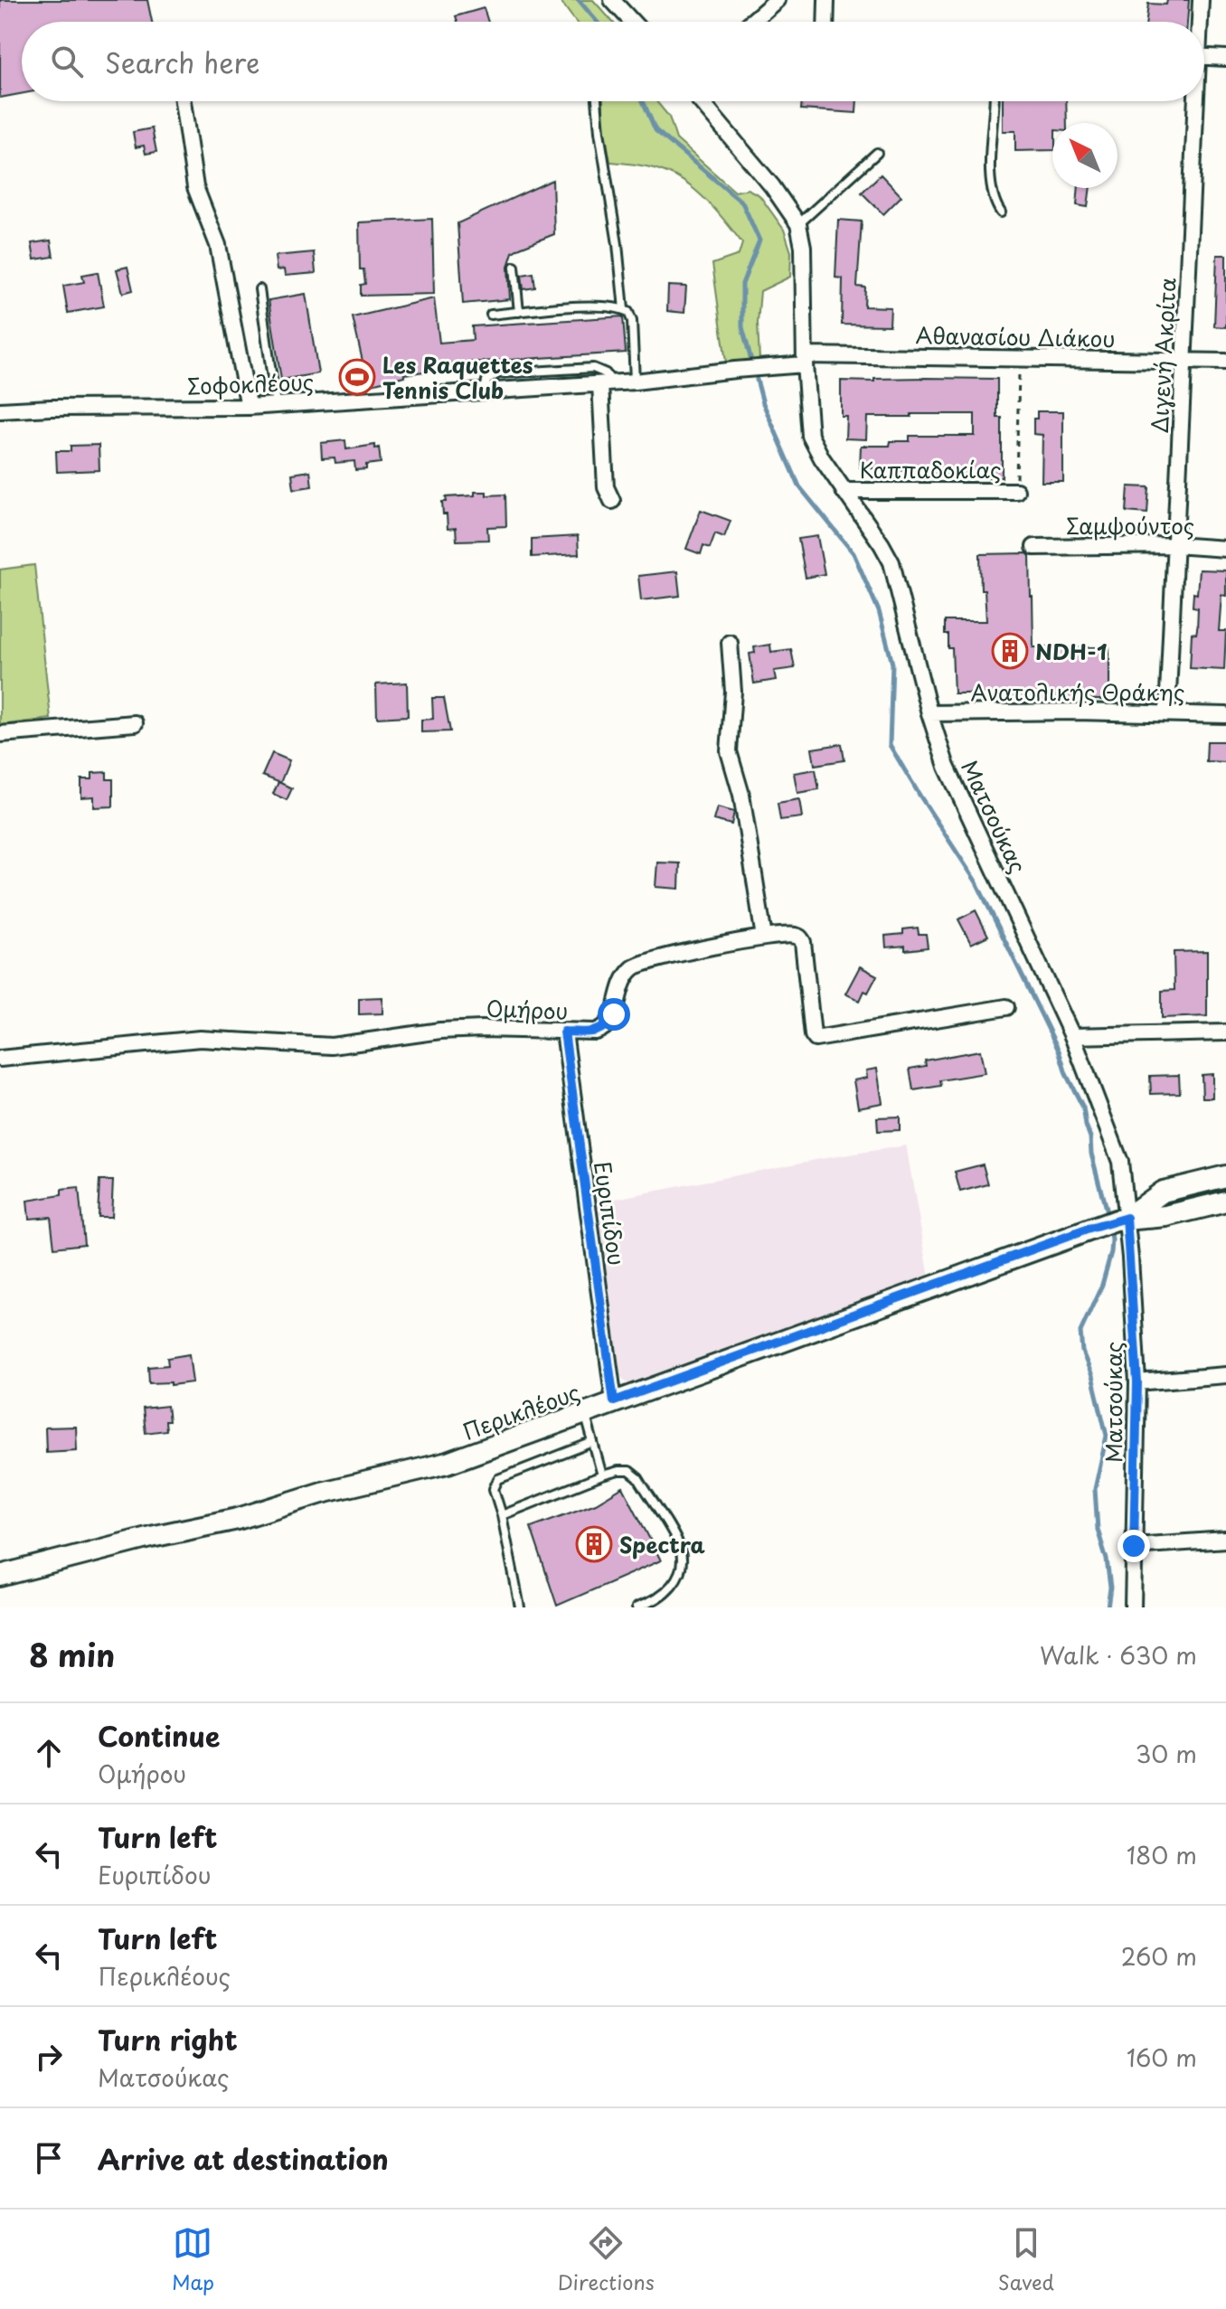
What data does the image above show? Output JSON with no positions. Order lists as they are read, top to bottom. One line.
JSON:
{"streets":{"street":["Αθανασίου Διάκου","Διγενή Ακρίτα","Σοφοκλέους","Καππαδοκίας","Σαμψούντος","Ανατολικής Θράκης","Ματσούκας","Ομήρου","Ευριπίδου","Περικλέους"]},"crossings":[["Αθανασίου Διάκου","Διγενή Ακρίτα"],["Αθανασίου Διάκου","Σοφοκλέους"],["Αθανασίου Διάκου","Ματσούκας"],["Διγενή Ακρίτα","Σαμψούντος"],["Διγενή Ακρίτα","Ανατολικής Θράκης"],["Σοφοκλέους","Ματσούκας"],["Καππαδοκίας","Ματσούκας"],["Ανατολικής Θράκης","Ματσούκας"],["Ματσούκας","Περικλέους"],["Ομήρου","Ευριπίδου"],["Ευριπίδου","Περικλέους"]],"places":{"sports":["Les Raquettes Tennis Club"],"building":["NDH-1","Spectra"]},"north":"top left","page":{"search":"Search here","heading":["8 min","Walk · 630 m"],"list":[["Continue","Ομήρου","30 m"],["Turn left","Ευριπίδου","180 m"],["Turn left","Περικλέους","260 m"],["Turn right","Ματσούκας","160 m"],"Arrive at destination"],"nav":["Map","Directions","Saved"]}}
